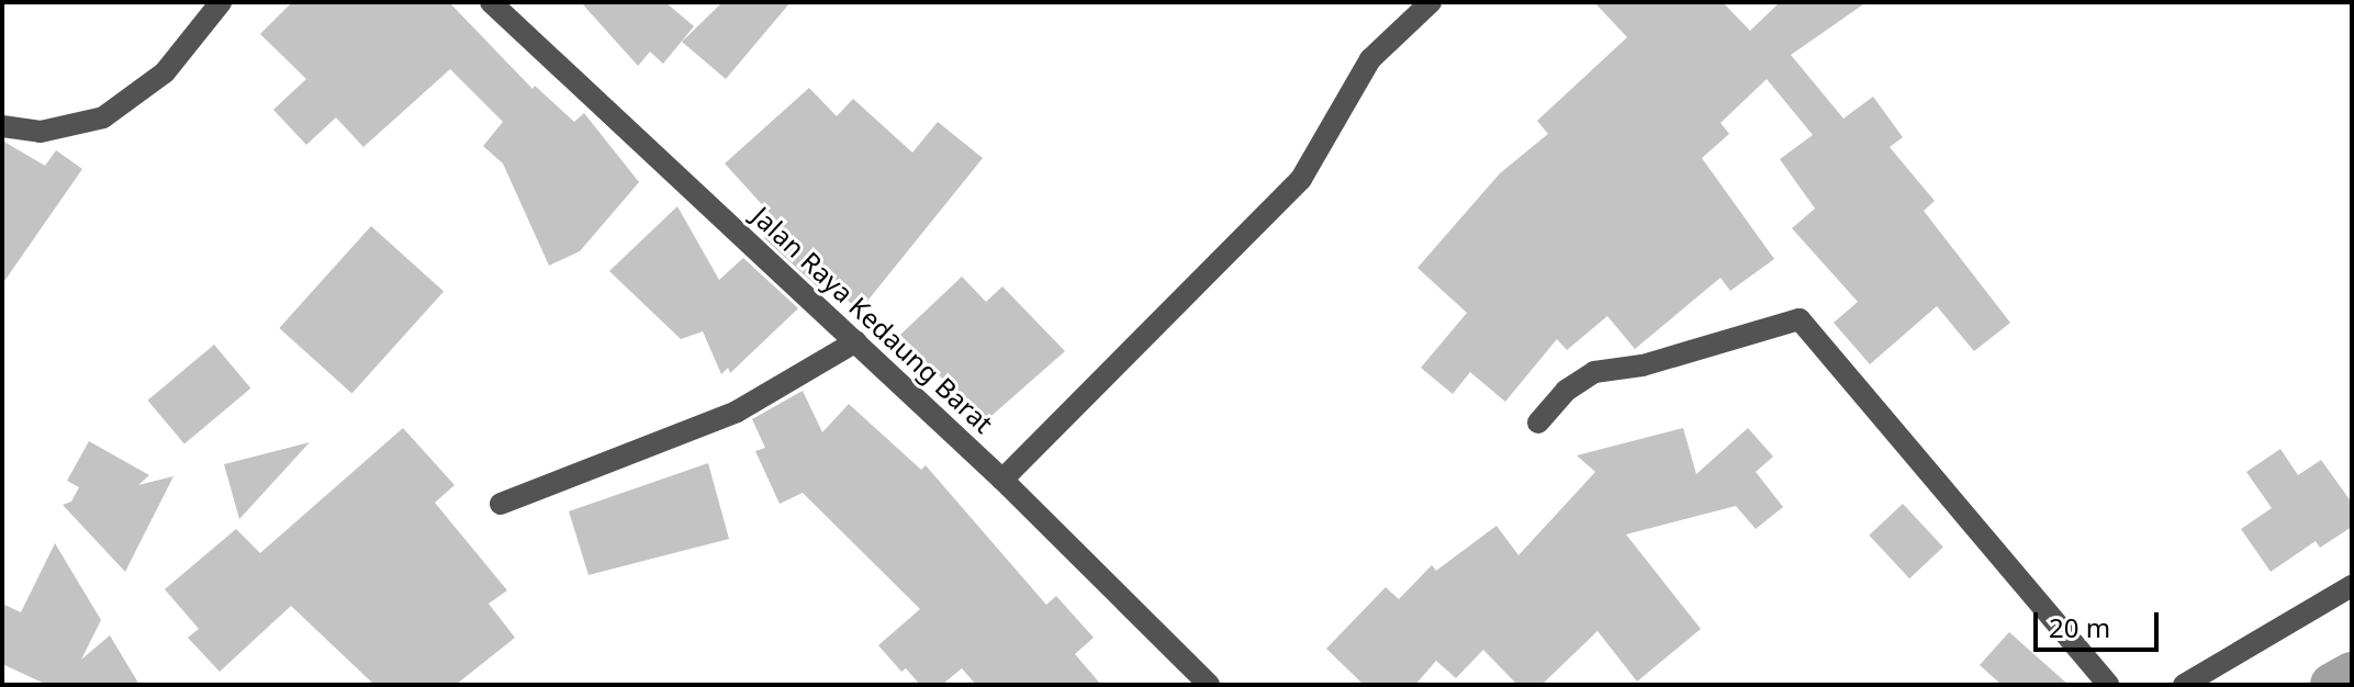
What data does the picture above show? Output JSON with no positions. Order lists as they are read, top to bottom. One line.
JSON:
{"streets":{"street":["Jalan Raya Kedaung Barat"]},"scale_bar":"20 m"}
